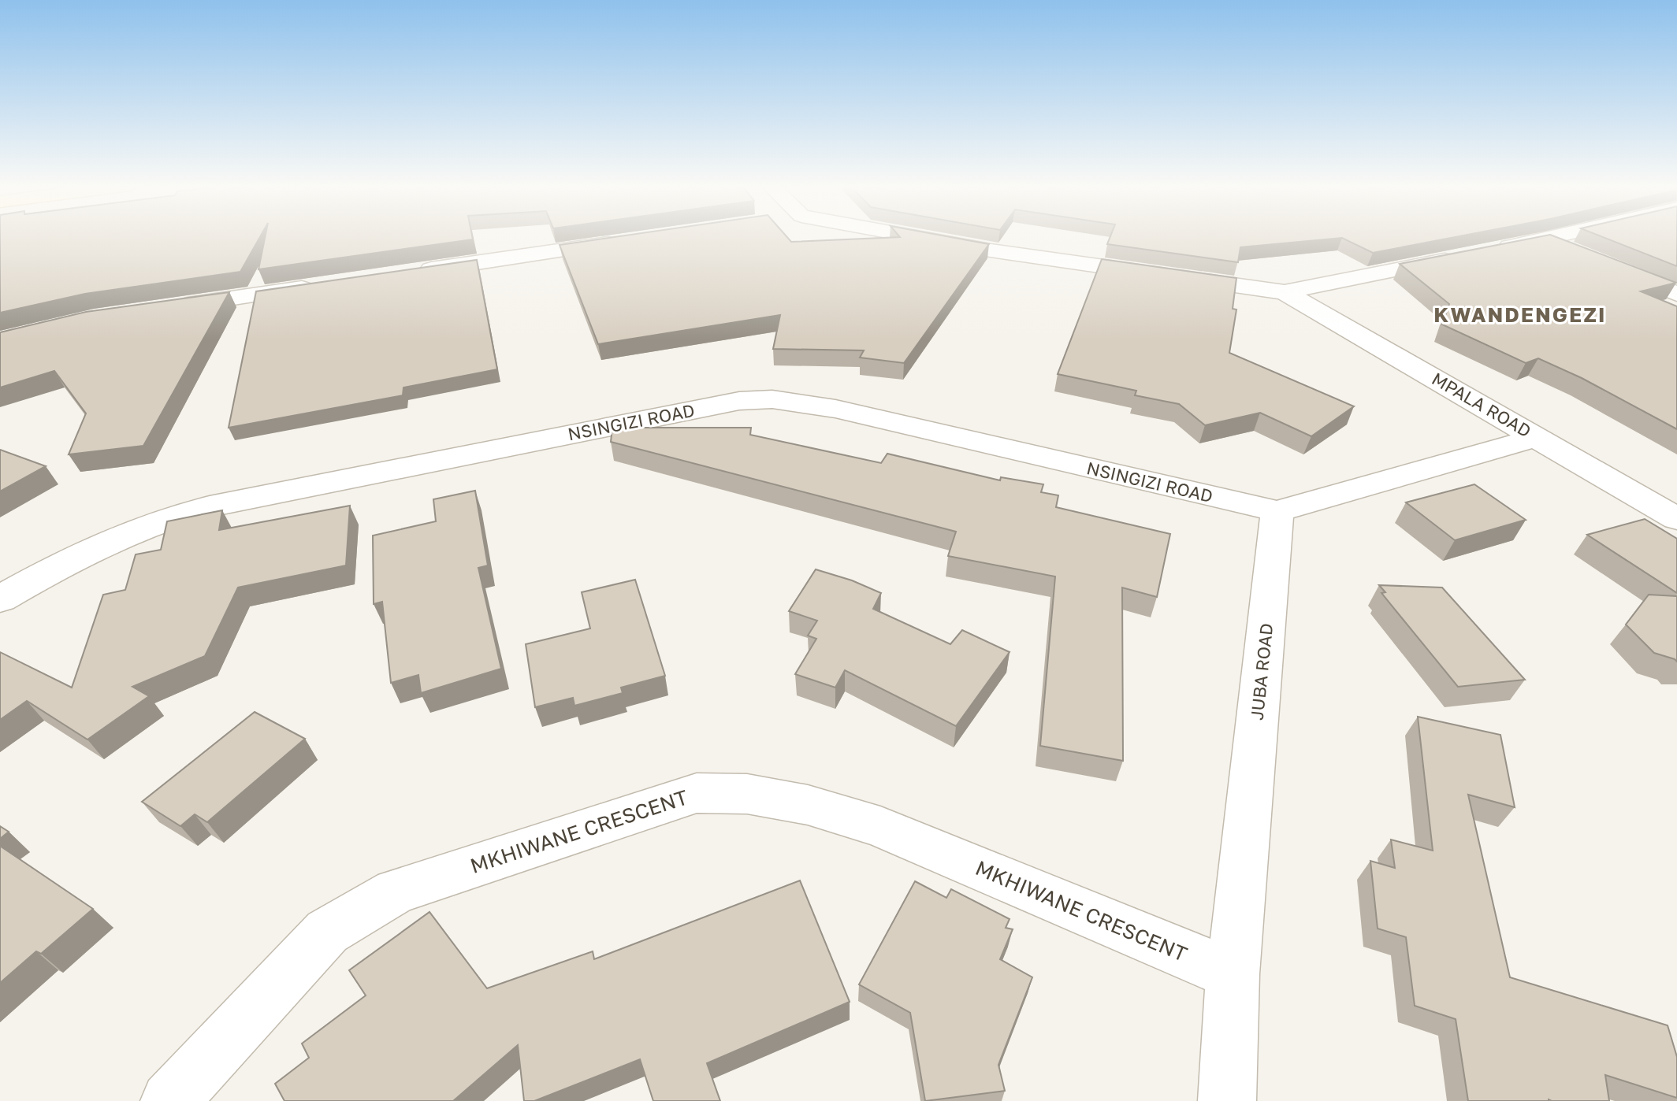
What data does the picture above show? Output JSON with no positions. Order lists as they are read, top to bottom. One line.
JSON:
{"streets":{"street":["MPALA ROAD","NSINGIZI ROAD","JUBA ROAD","MKHIWANE CRESCENT"]},"crossings":[["NSINGIZI ROAD","JUBA ROAD"],["JUBA ROAD","MKHIWANE CRESCENT"]],"districts":["KWANDENGEZI"]}
